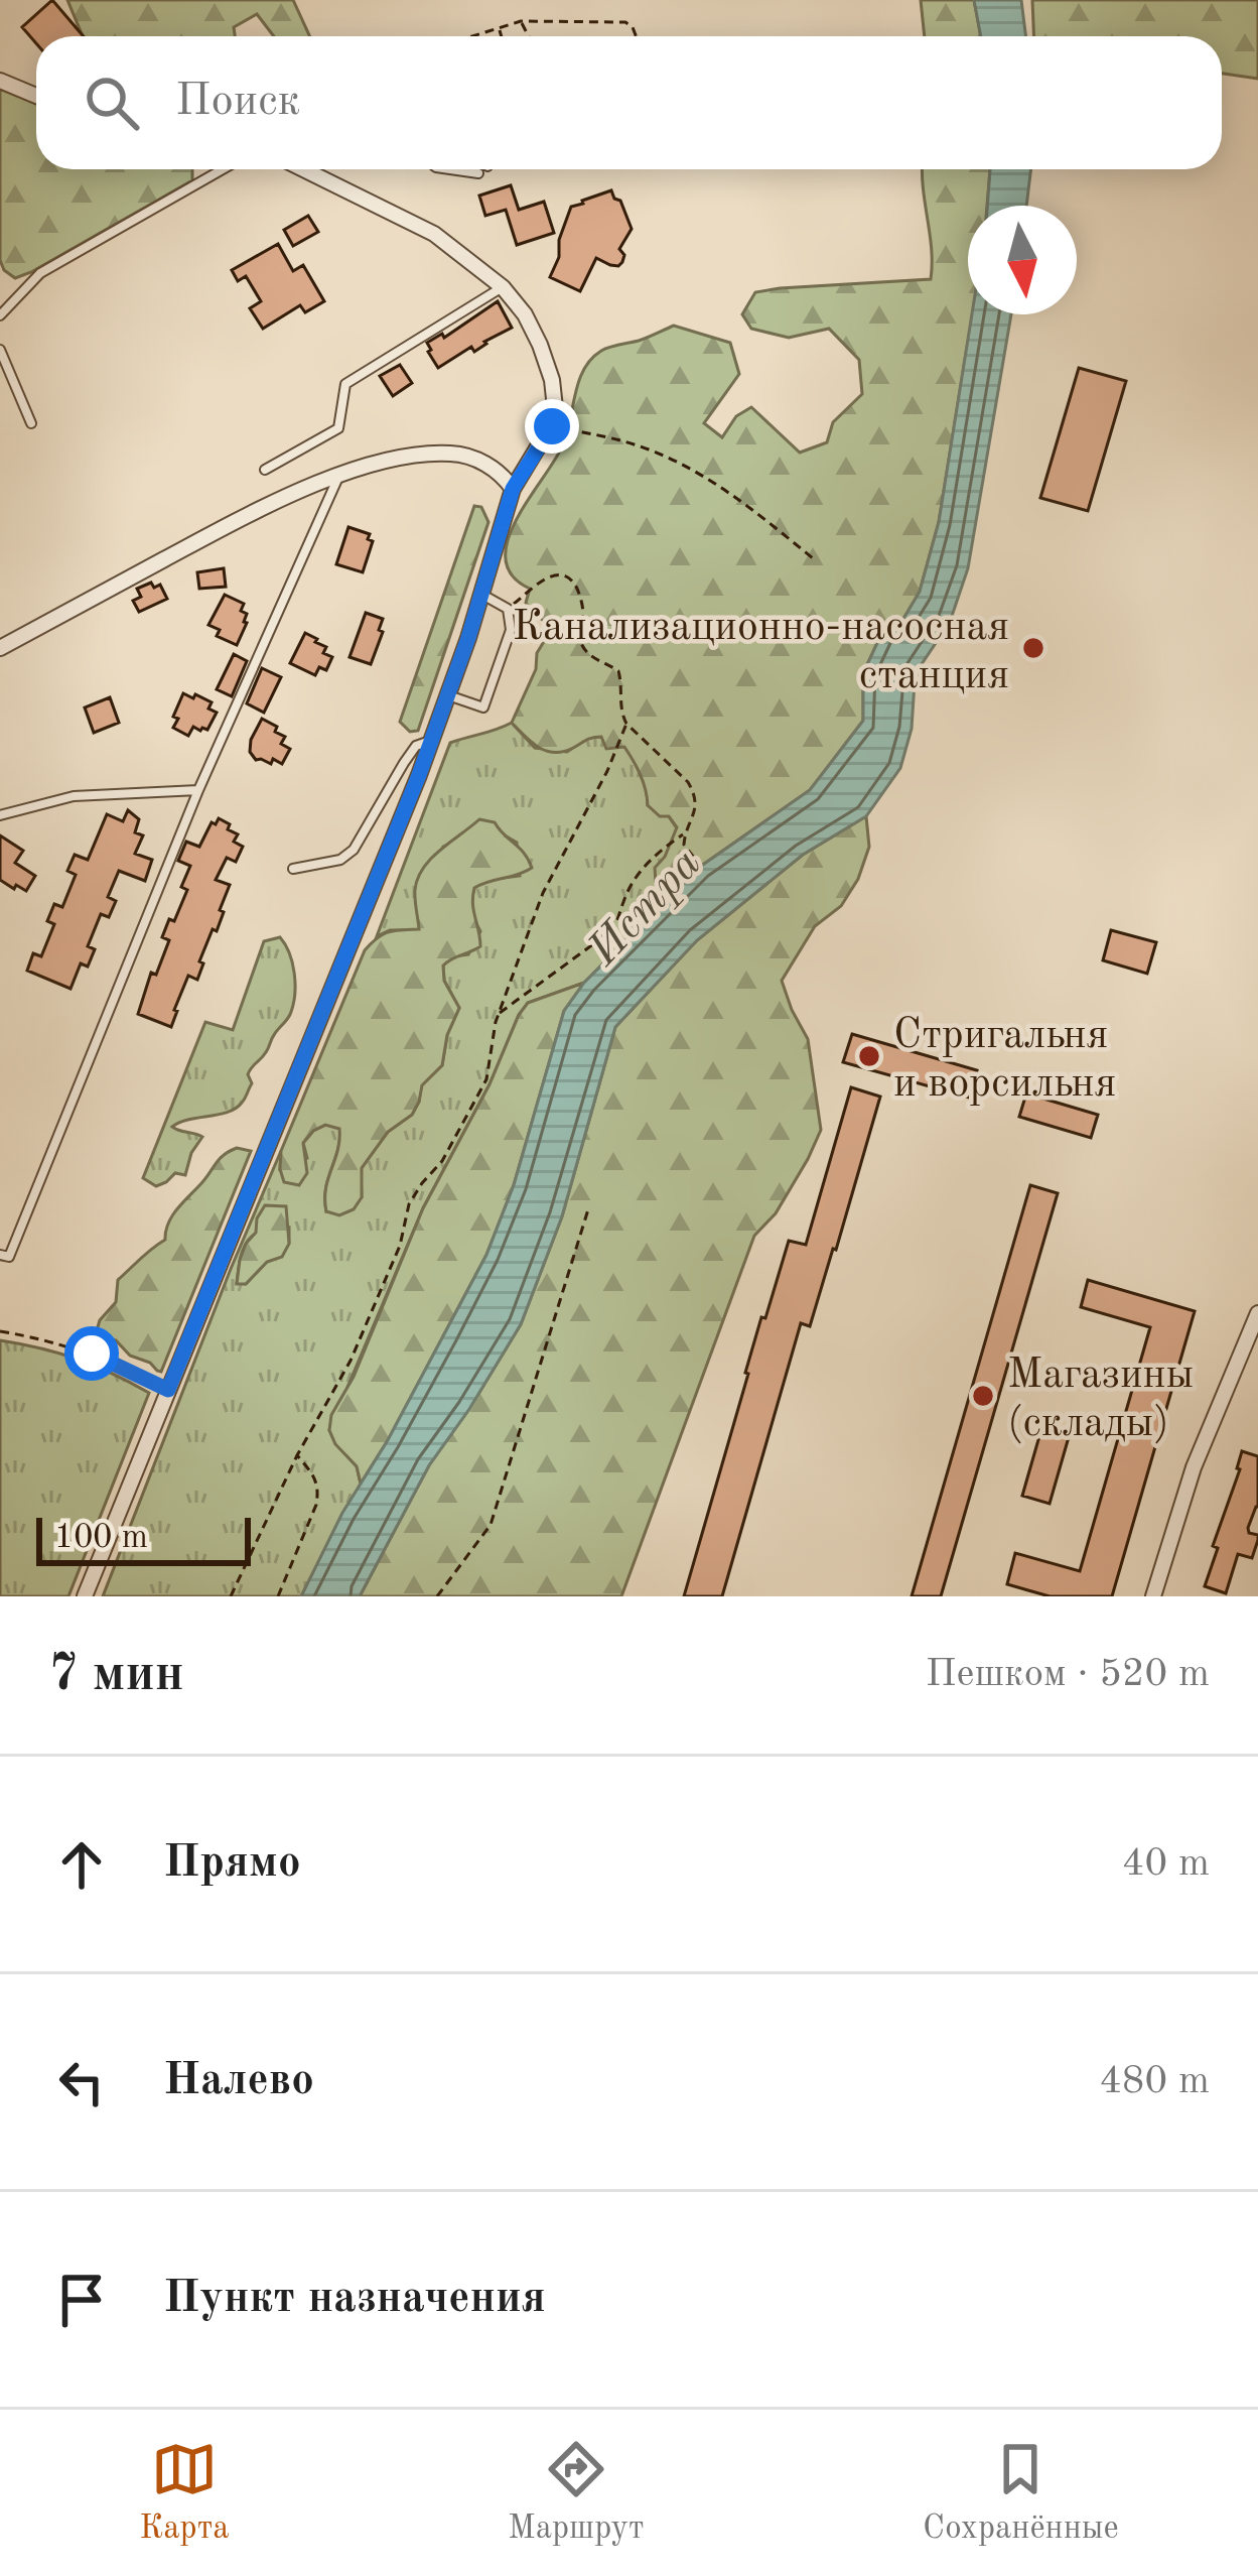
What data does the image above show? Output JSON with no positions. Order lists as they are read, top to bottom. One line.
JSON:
{"water":["Истра"],"places":["Канализационно-насосная станция","Стригальня и ворсильня","Магазины (склады)"],"scale_bar":"100 m","north":"bottom","page":{"search":"Поиск","scale":"100 m","heading":["7 мин","Пешком · 520 m"],"list":[["Прямо","40 m"],["Налево","480 m"],"Пункт назначения"],"nav":["Карта","Маршрут","Сохранённые"]}}
